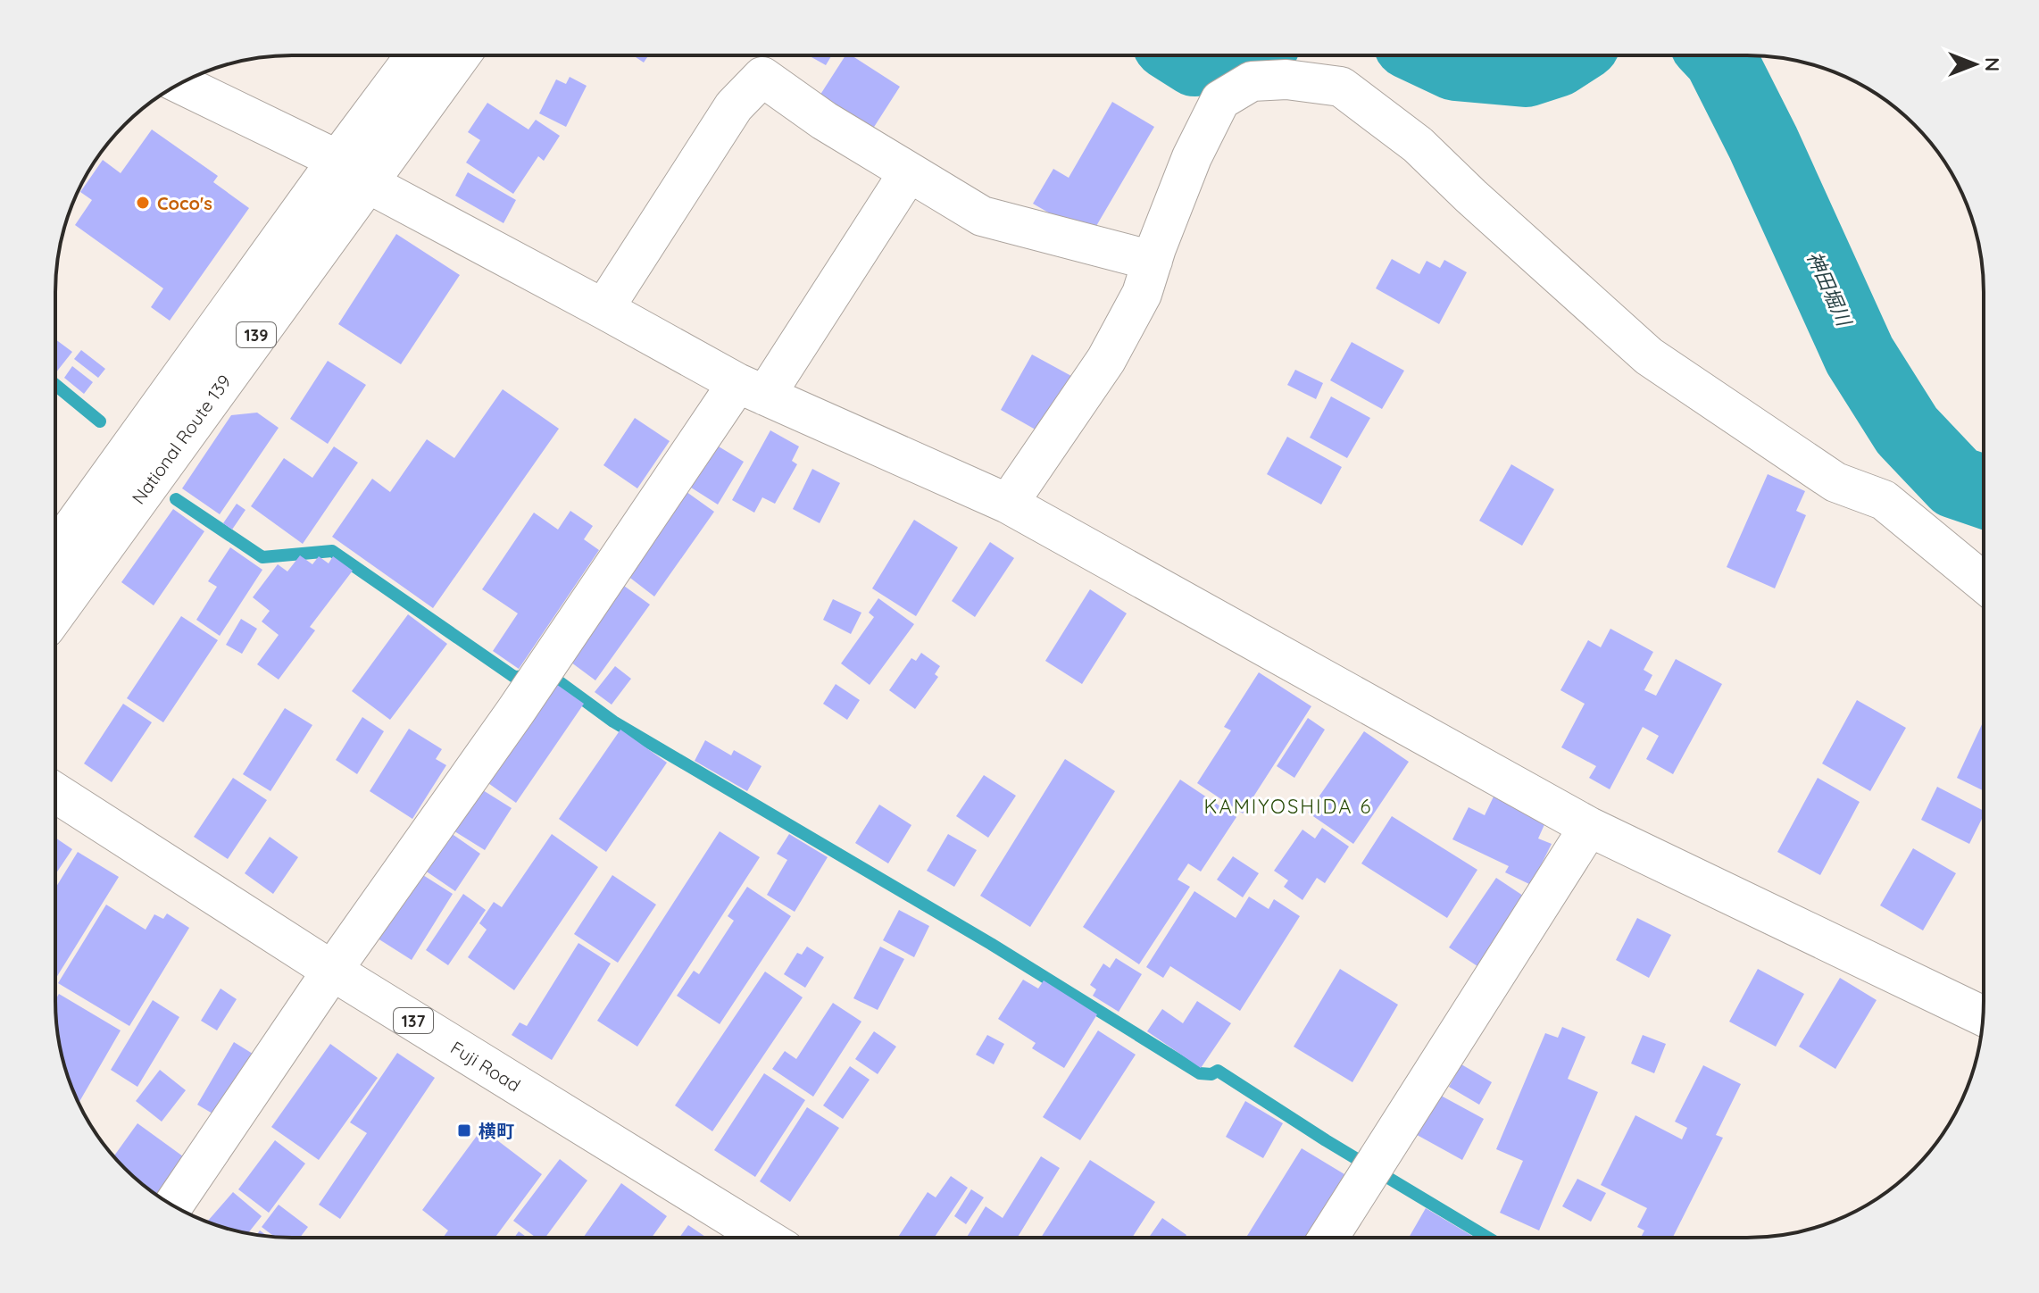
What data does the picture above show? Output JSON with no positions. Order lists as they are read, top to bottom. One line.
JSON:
{"streets":{"main road":["139","National Route 139","137","Fuji Road"]},"districts":["KAMIYOSHIDA 6"],"water":["神田堀川"],"places":{"other":["Coco's"],"transit":["横町"]},"north":"right"}
